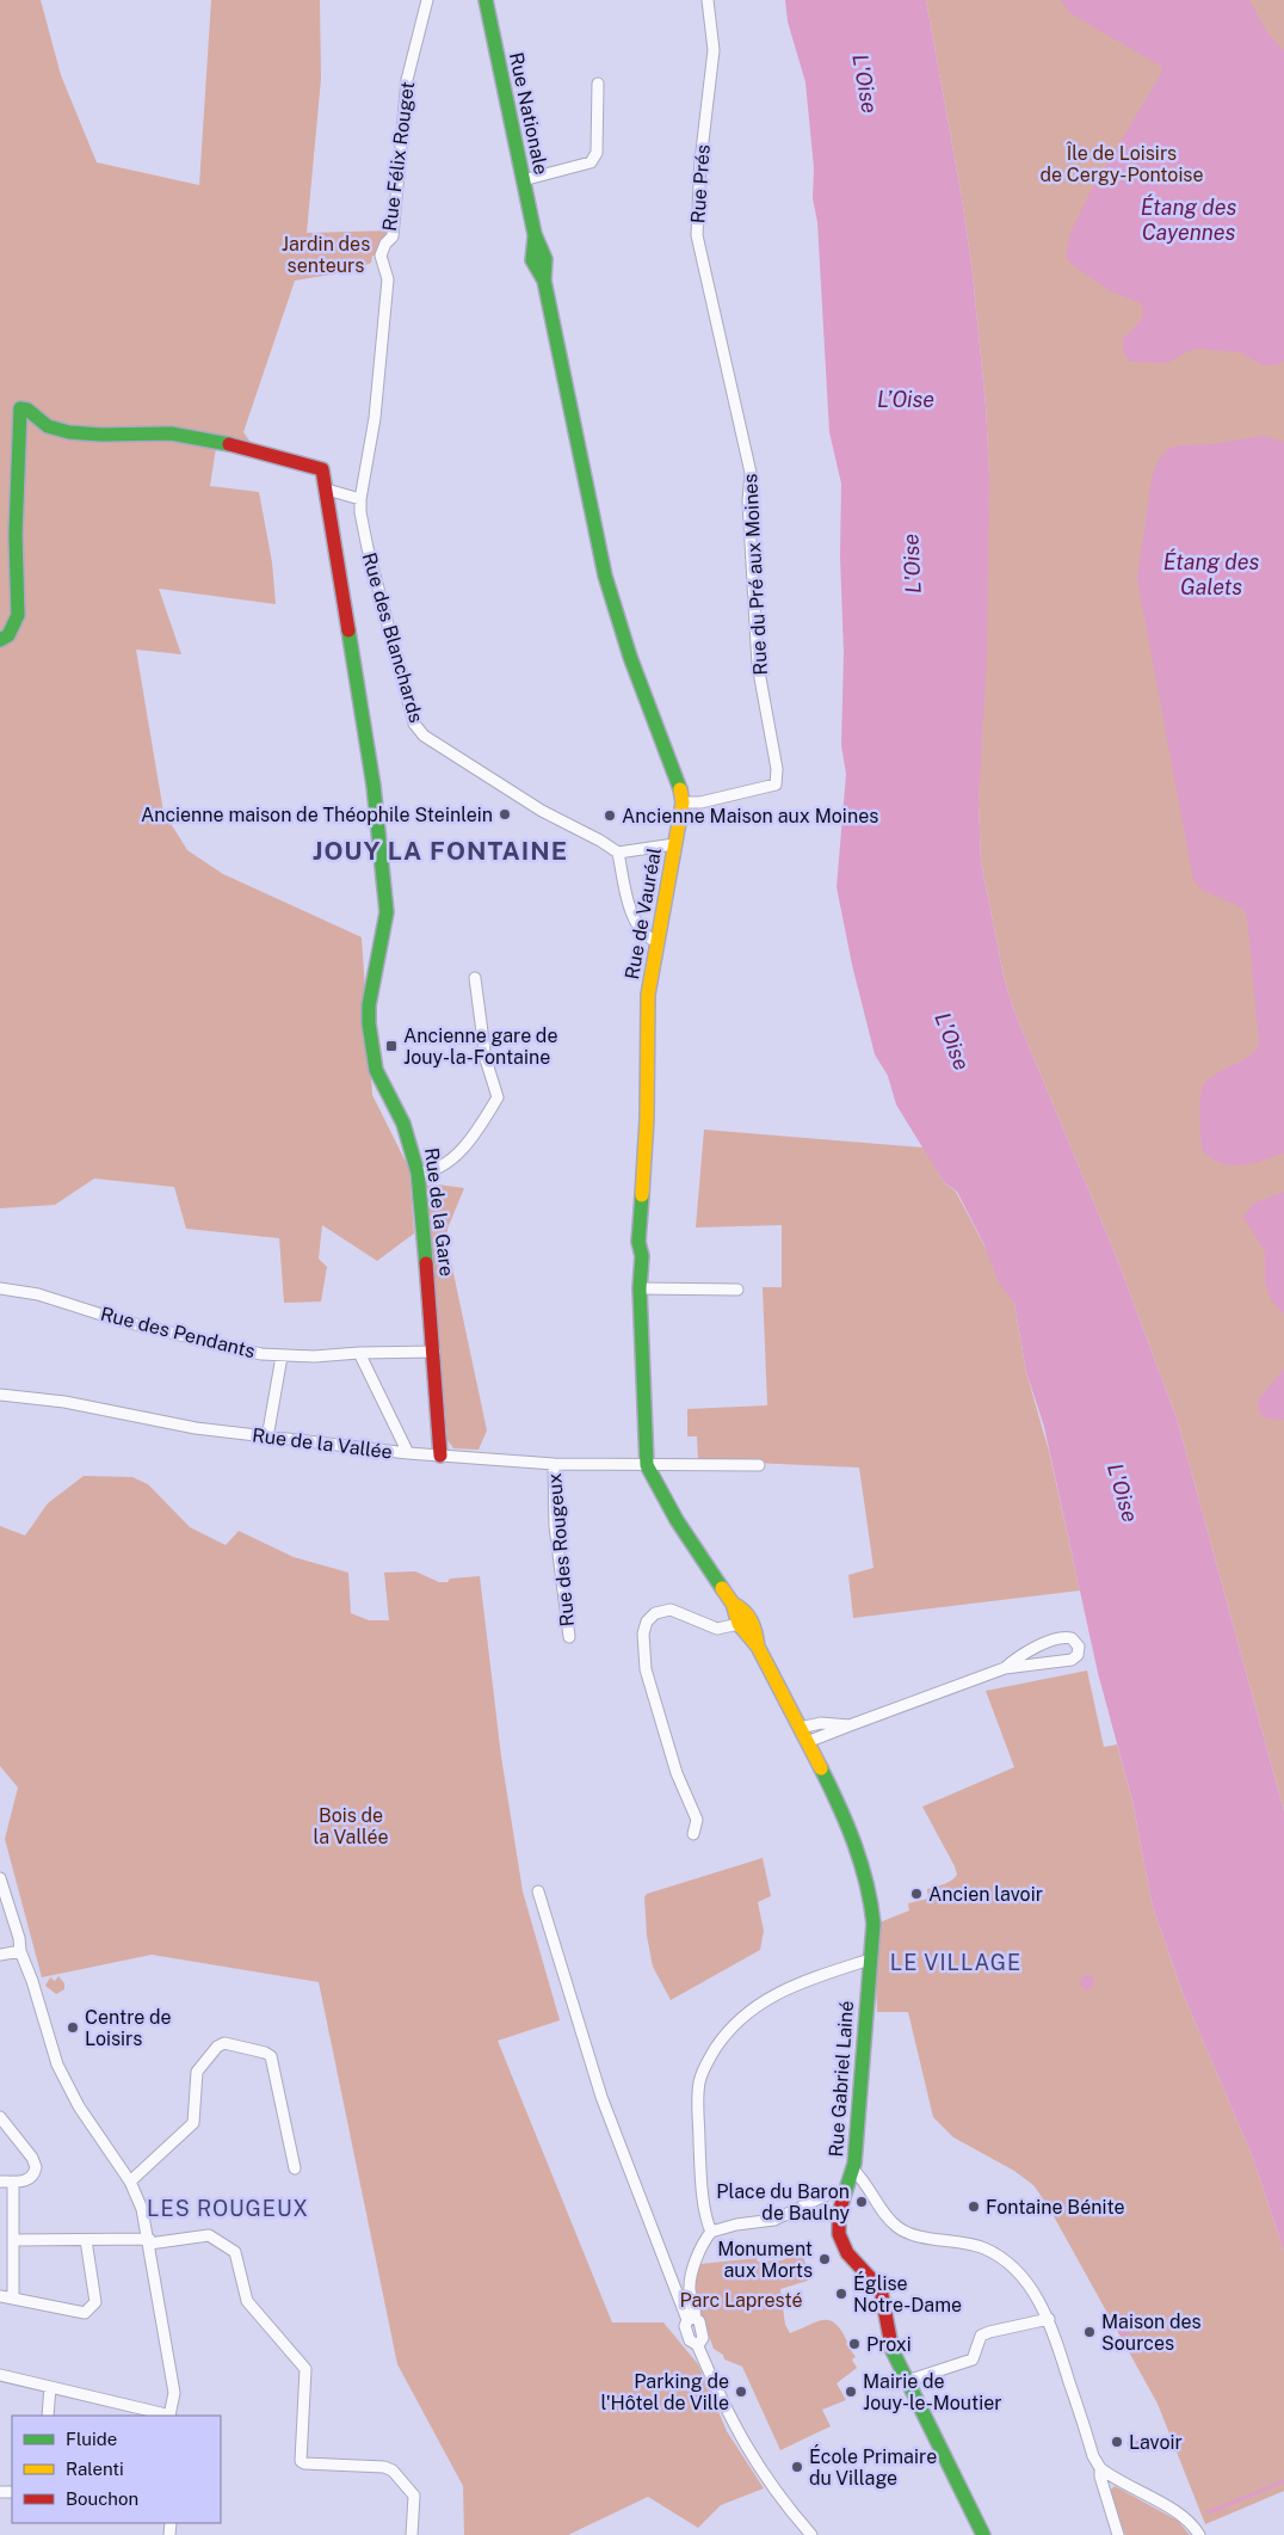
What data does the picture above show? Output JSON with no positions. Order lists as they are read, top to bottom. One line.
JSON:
{"streets":{"street":["Rue Nationale","Rue Félix Rouget","Rue Prés","Rue du Pré aux Moines","Rue des Blanchards","Rue de Vauréal","Rue de la Gare","Rue des Pendants","Rue de la Vallée","Rue des Rougeux","Rue Gabriel Lainé"]},"crossings":[["Rue Nationale","Rue de Vauréal"],["Rue Félix Rouget","Rue des Blanchards"],["Rue Prés","Rue du Pré aux Moines"],["Rue du Pré aux Moines","Rue de Vauréal"],["Rue de Vauréal","Rue de la Vallée"],["Rue de Vauréal","Rue Gabriel Lainé"],["Rue de la Gare","Rue des Pendants"],["Rue de la Gare","Rue de la Vallée"],["Rue de la Vallée","Rue des Rougeux"],["Rue de la Vallée","Rue Gabriel Lainé"]],"districts":["JOUY LA FONTAINE","LE VILLAGE","LES ROUGEUX"],"water":["L'Oise","Étang des Cayennes","L’Oise","Étang des Galets"],"parks":["Île de Loisirs de Cergy-Pontoise","Jardin des senteurs","Bois de la Vallée","Parc Lapresté"],"places":{"other":["Ancienne maison de Théophile Steinlein","Ancienne Maison aux Moines","Ancien lavoir","Centre de Loisirs","Place du Baron de Baulny","Fontaine Bénite","Monument aux Morts","Église Notre-Dame","Maison des Sources","Proxi","Parking de l'Hôtel de Ville","Mairie de Jouy-le-Moutier","Lavoir","École Primaire du Village"],"transit":["Ancienne gare de Jouy-la-Fontaine"]},"legend":["Fluide","Ralenti","Bouchon"]}
